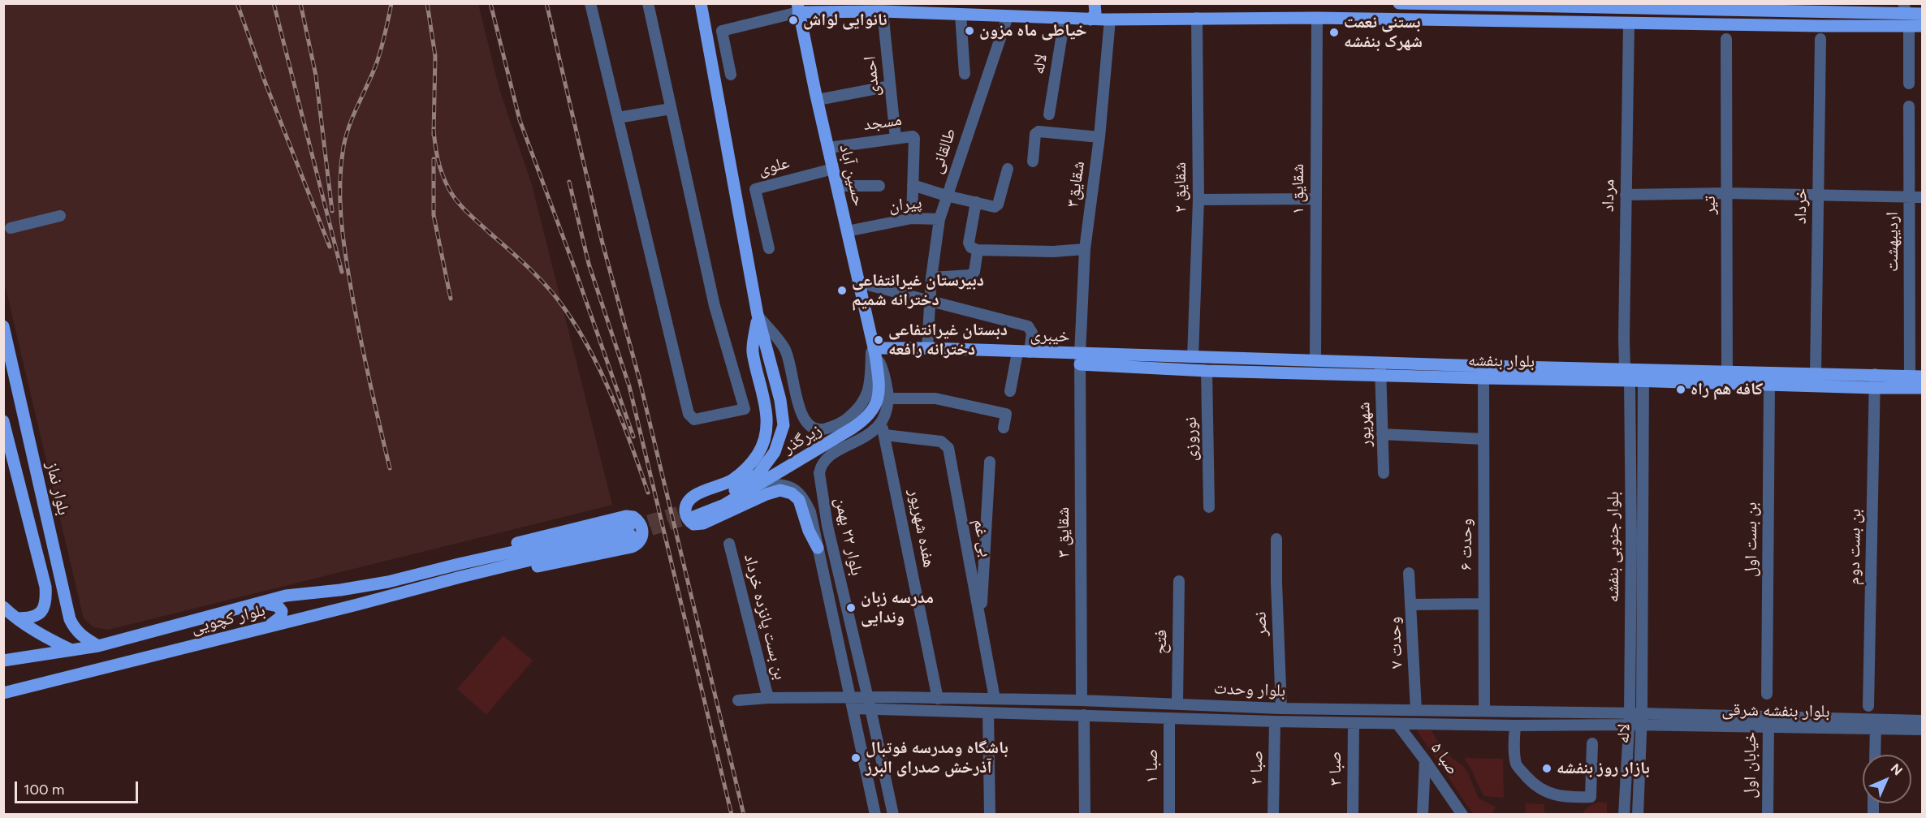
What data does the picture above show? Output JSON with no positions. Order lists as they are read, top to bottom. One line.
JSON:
{"streets":{"main road":["حسین آباد","خیبری","بلوار بنفشه","زیرگذر","بلوار نماز","بلوار کچویی"],"street":["لاله","احمدی","مسجد","طالقانی","علوی","شقایق۳","شقایق ۲","شقایق ۱","مرداد","پیران","تیر","خرداد","اردیبهشت","شهریور","نوروزی","هفده شهریور","شقایق ۳","بلوار ۲۲ بهمن","بی غم","بن بست اول","وحدت ۶","بلوار جنوبی بنفشه","بن بست دوم","بن بست پانزده خرداد","نصر","فتح","وحدت ۷","بلوار وحدت","بلوار بنفشه شرقی","صبا ۵","خیابان اول","صبا ۱","صبا ۲","صبا ۳"]},"crossings":[["لاله","بلوار جنوبی بنفشه"],["لاله","بلوار وحدت"],["لاله","بلوار بنفشه شرقی"],["احمدی","مسجد"],["مسجد","حسین آباد"],["طالقانی","پیران"],["طالقانی","خیبری"],["علوی","حسین آباد"],["حسین آباد","پیران"],["حسین آباد","خیبری"],["حسین آباد","زیرگذر"],["شقایق۳","خیبری"],["شقایق۳","بلوار بنفشه"],["شقایق۳","شقایق ۳"],["شقایق ۲","بلوار بنفشه"],["شقایق ۱","بلوار بنفشه"],["مرداد","بلوار بنفشه"],["مرداد","بلوار جنوبی بنفشه"],["تیر","بلوار بنفشه"],["خرداد","بلوار بنفشه"],["اردیبهشت","بلوار بنفشه"],["خیبری","بلوار بنفشه"],["خیبری","زیرگذر"],["خیبری","شقایق ۳"],["بلوار بنفشه","شهریور"],["بلوار بنفشه","نوروزی"],["بلوار بنفشه","شقایق ۳"],["بلوار بنفشه","بن بست اول"],["بلوار بنفشه","وحدت ۶"],["بلوار بنفشه","بلوار جنوبی بنفشه"],["بلوار بنفشه","بن بست دوم"],["زیرگذر","بلوار ۲۲ بهمن"],["بلوار نماز","بلوار کچویی"],["هفده شهریور","بلوار ۲۲ بهمن"],["هفده شهریور","بی غم"],["هفده شهریور","بلوار وحدت"],["شقایق ۳","بلوار وحدت"],["بلوار ۲۲ بهمن","بلوار وحدت"],["بی غم","بلوار وحدت"],["وحدت ۶","بلوار وحدت"],["بلوار جنوبی بنفشه","بلوار وحدت"],["بلوار جنوبی بنفشه","بلوار بنفشه شرقی"],["بن بست پانزده خرداد","بلوار وحدت"],["نصر","بلوار وحدت"],["فتح","بلوار وحدت"],["وحدت ۷","بلوار وحدت"],["بلوار وحدت","بلوار بنفشه شرقی"],["بلوار وحدت","صبا ۵"],["بلوار وحدت","صبا ۱"],["بلوار وحدت","صبا ۲"],["بلوار وحدت","صبا ۳"],["بلوار بنفشه شرقی","خیابان اول"]],"places":["نانوایی لواش","خیاطی ماه مزون","بستنی نعمت شهرک بنفشه","دبیرستان غیرانتفاعی دخترانه شمیم","دبستان غیرانتفاعی دخترانه رافعه","کافه هم راه","مدرسه زبان وندایی","باشگاه ومدرسه فوتبال آذرخش صدرای البرز","بازار روز بنفشه"],"scale_bar":"100 m","north":"top right"}
